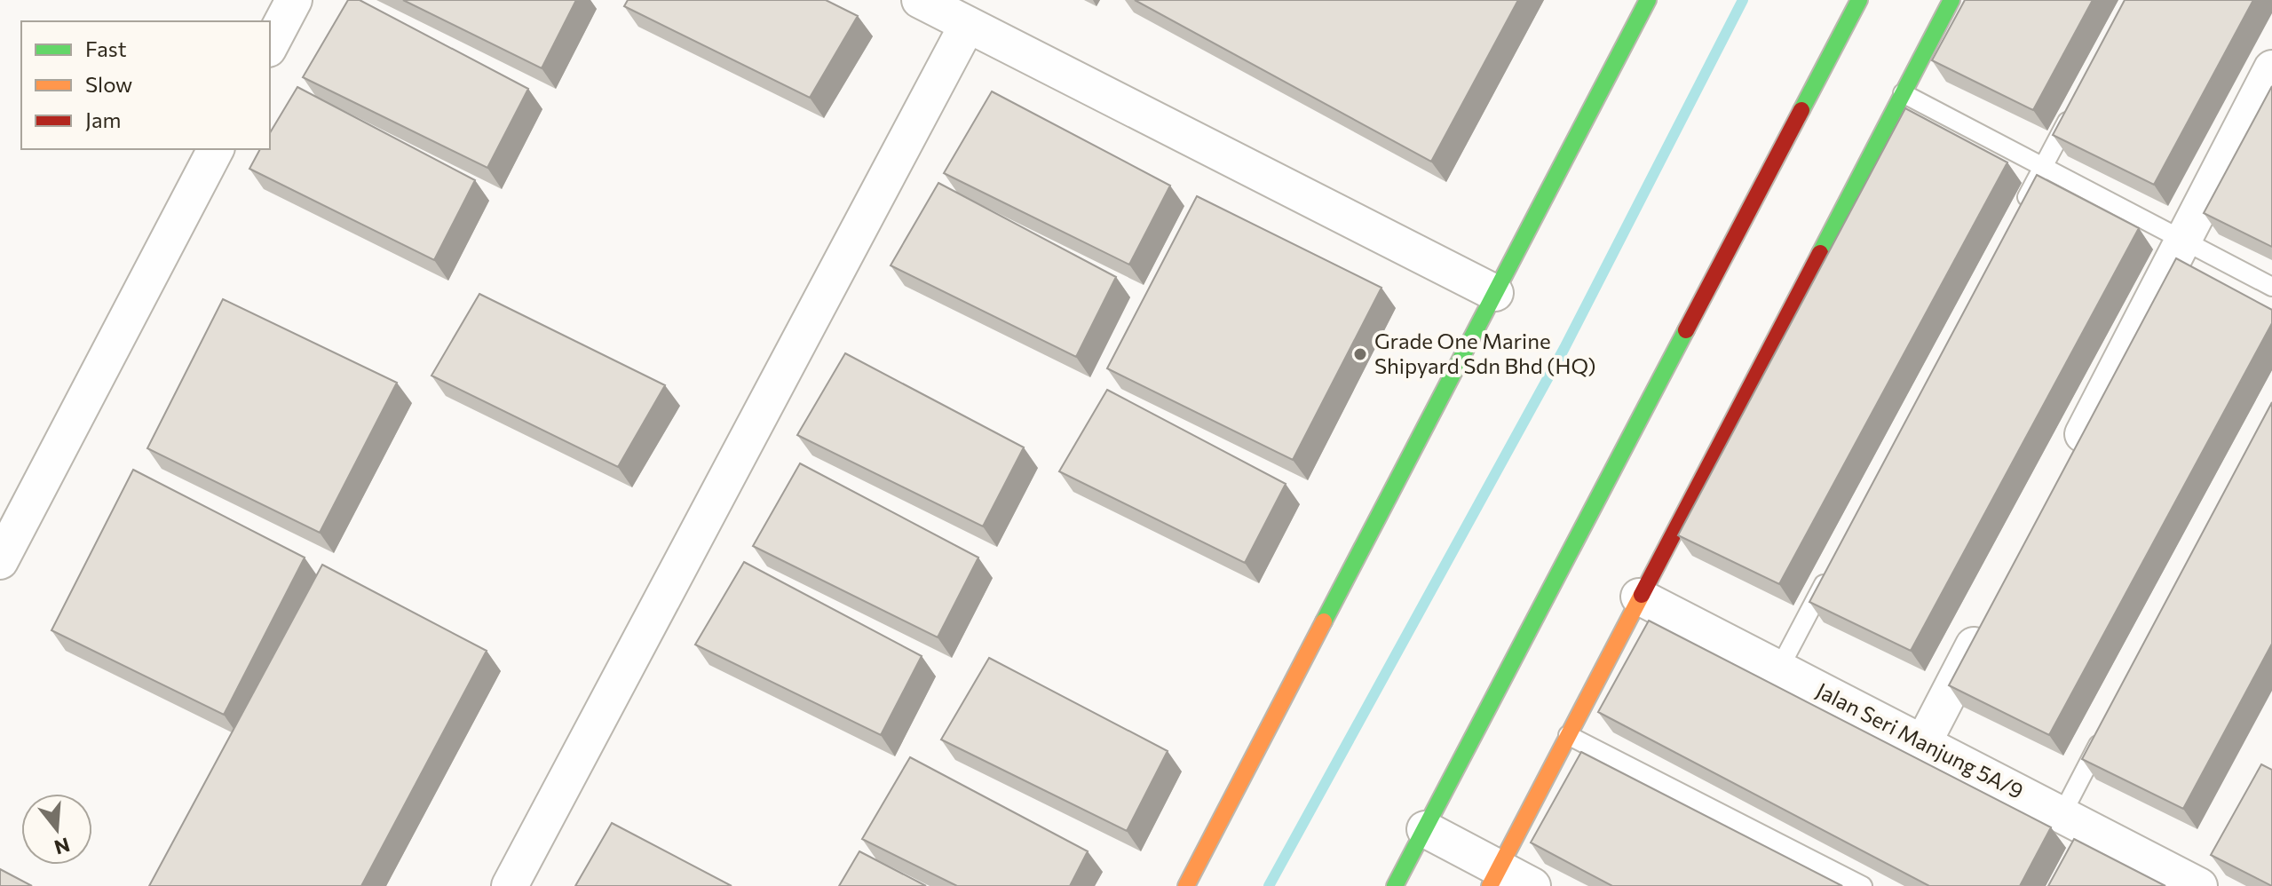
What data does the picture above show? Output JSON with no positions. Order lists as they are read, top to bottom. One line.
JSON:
{"streets":{"street":["Jalan Seri Manjung 5A/9"]},"places":["Grade One Marine Shipyard Sdn Bhd (HQ)"],"legend":["Fast","Slow","Jam"],"north":"bottom"}
